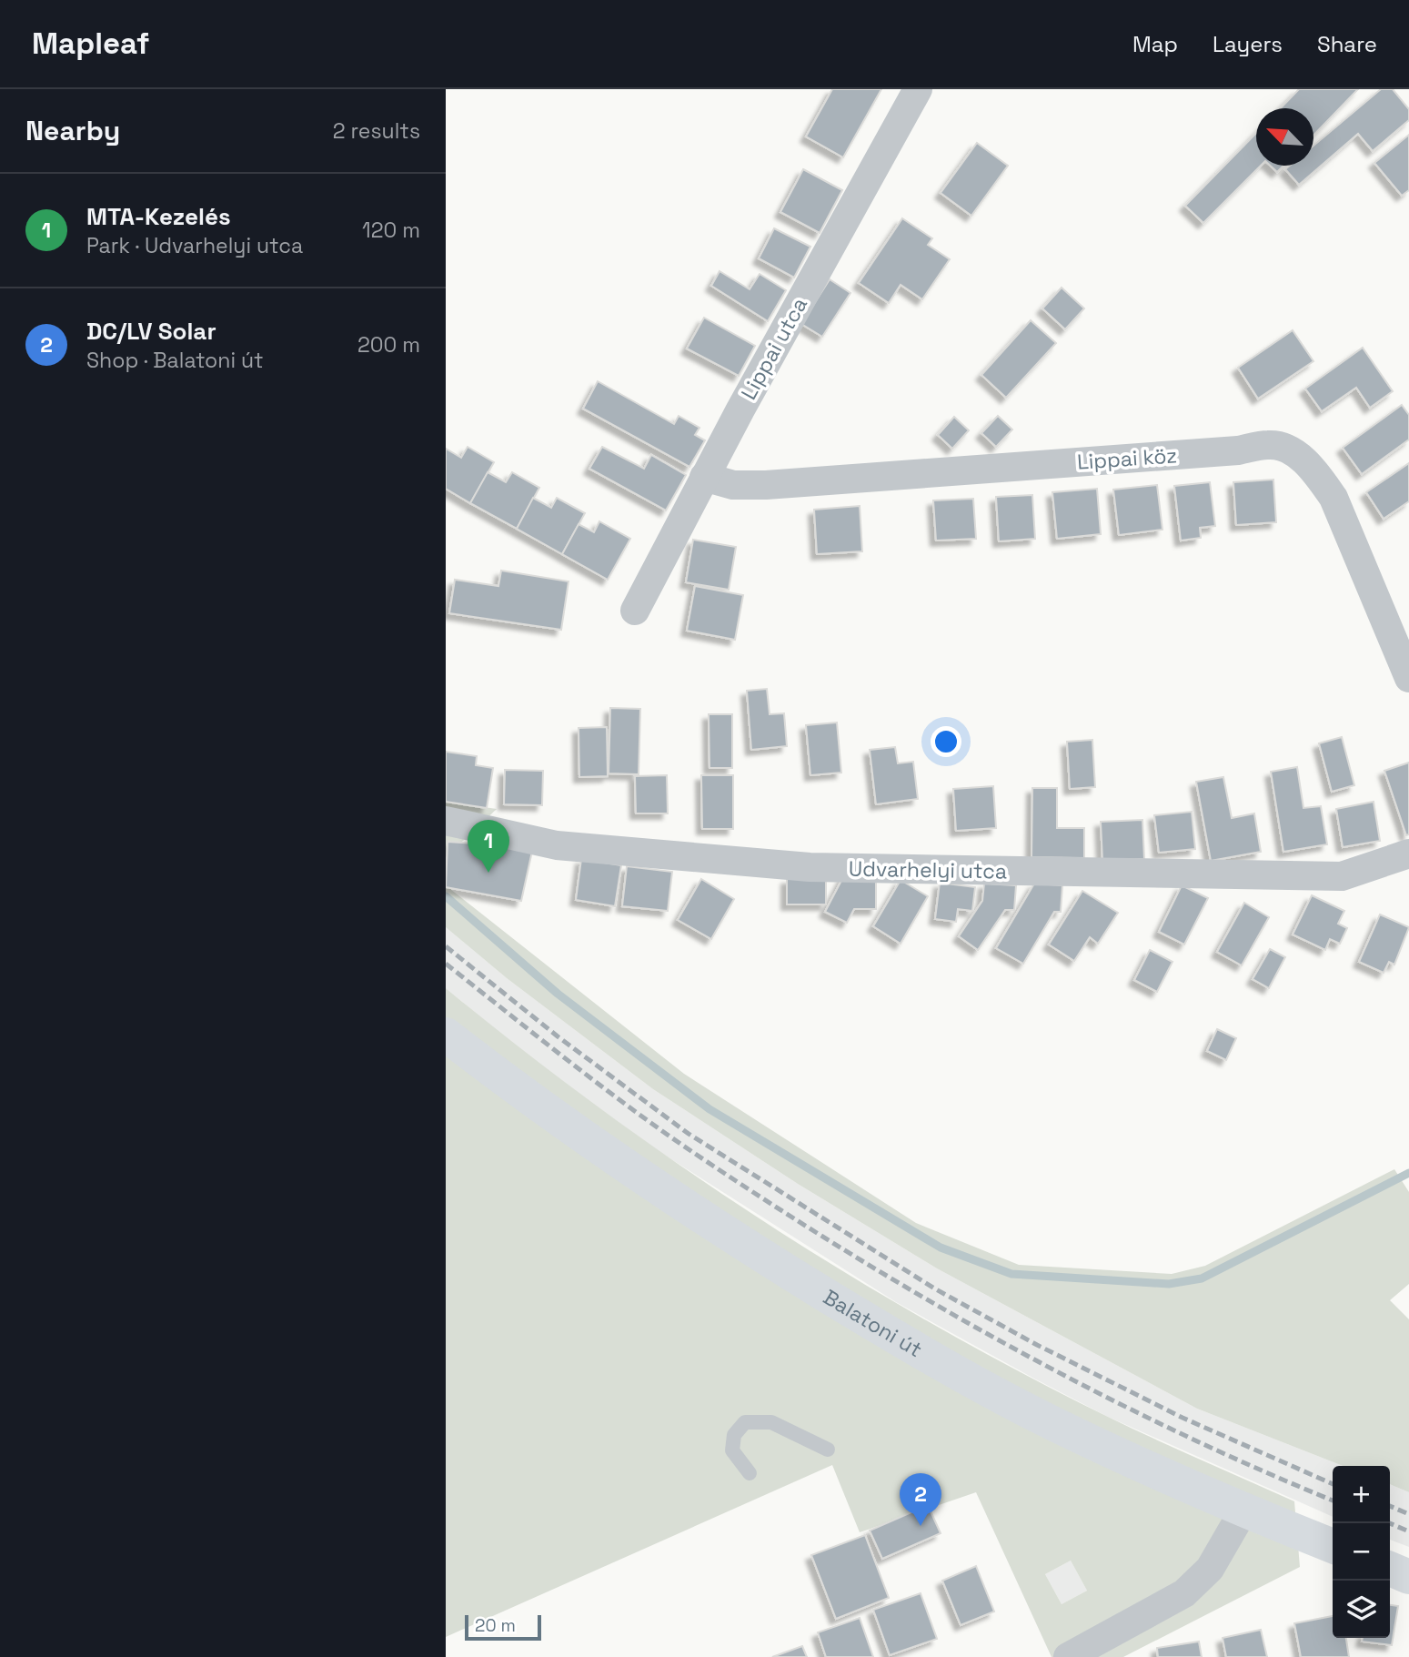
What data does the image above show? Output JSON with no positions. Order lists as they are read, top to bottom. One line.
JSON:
{"streets":{"main road":["Balatoni út"],"street":["Lippai utca","Lippai köz","Udvarhelyi utca"]},"crossings":[["Lippai utca","Lippai köz"]],"scale_bar":"20 m","north":"top left","page":{"header":"Mapleaf","nav":["Map","Layers","Share"],"heading":["Nearby","2 results"],"list":[{"mark":"1","name":"MTA-Kezelés","note":"Park · Udvarhelyi utca","value":"120 m"},{"mark":"2","name":"DC/LV Solar","note":"Shop · Balatoni út","value":"200 m"}],"pins":["1","2"],"map_buttons":["+","−"],"scale":"20 m"}}
